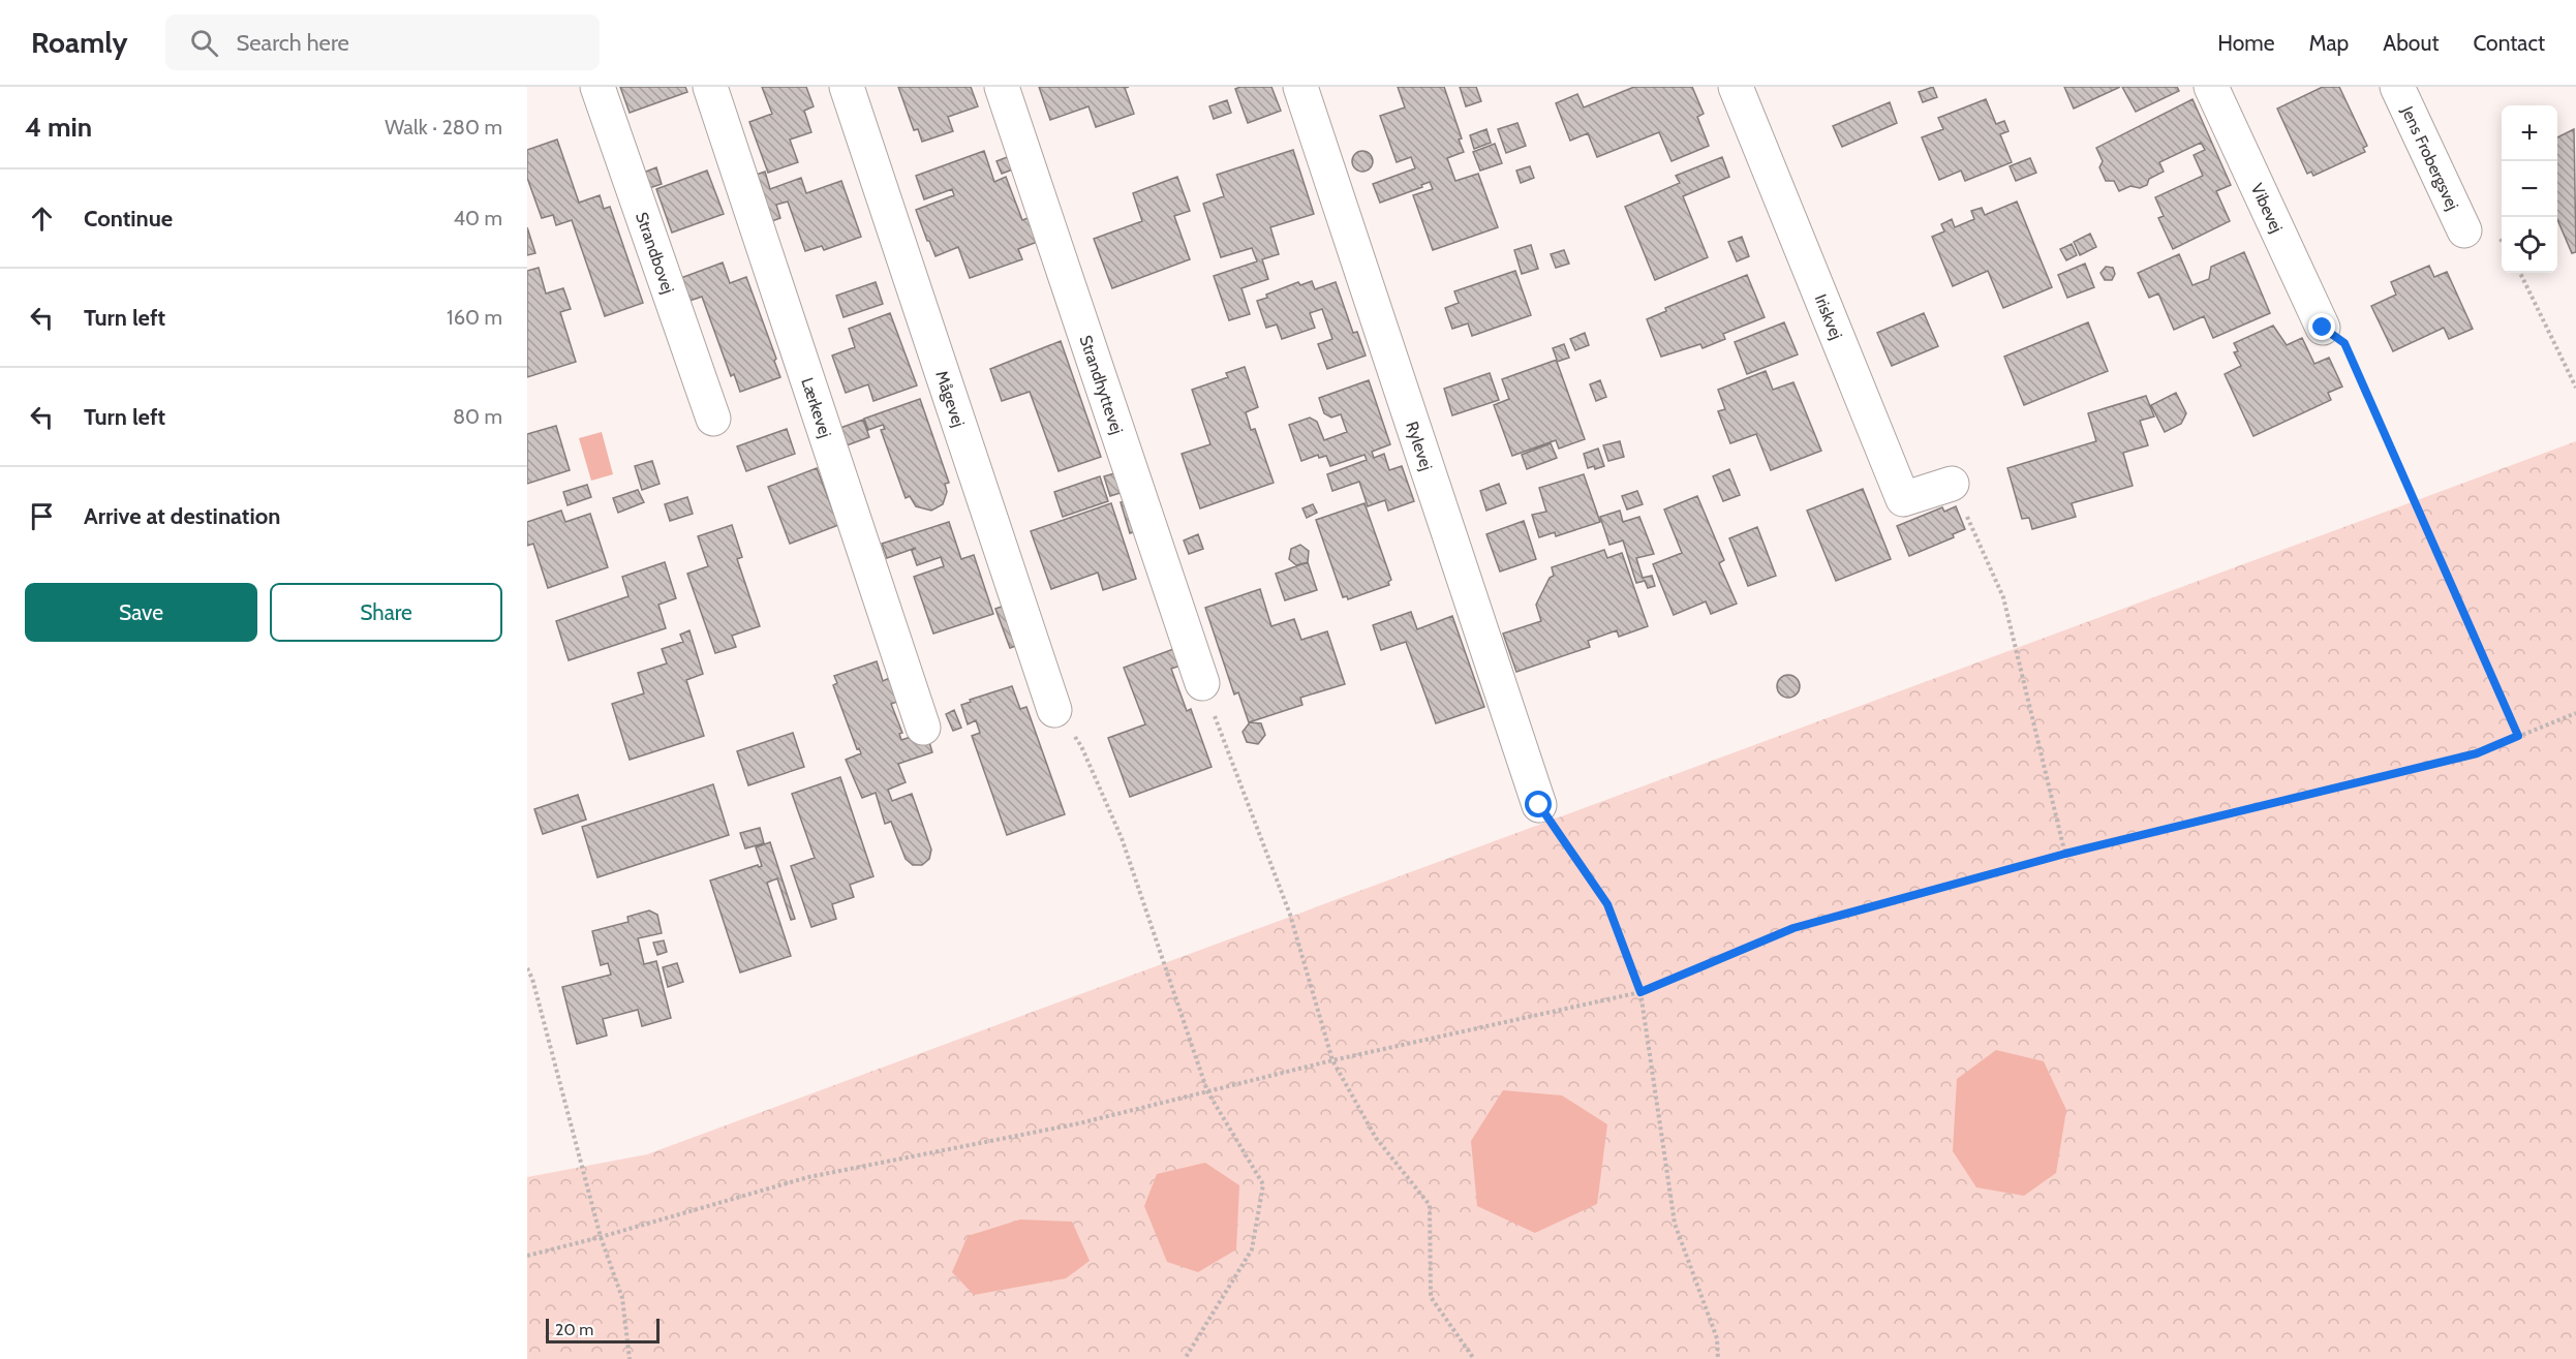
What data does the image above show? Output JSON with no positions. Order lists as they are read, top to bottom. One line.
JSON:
{"streets":{"street":["Jens Frobergsvej","Vibevej","Strandbovej","Iriskvej","Strandhyttevej","Mågevej","Lærkevej","Rylevej"]},"scale_bar":"20 m","page":{"header":"Roamly","search":"Search here","nav":["Home","Map","About","Contact"],"heading":["4 min","Walk · 280 m"],"map_buttons":["+","−"],"list":[["Continue","40 m"],["Turn left","160 m"],["Turn left","80 m"],"Arrive at destination"],"buttons":["Save","Share"],"scale":"20 m"}}
